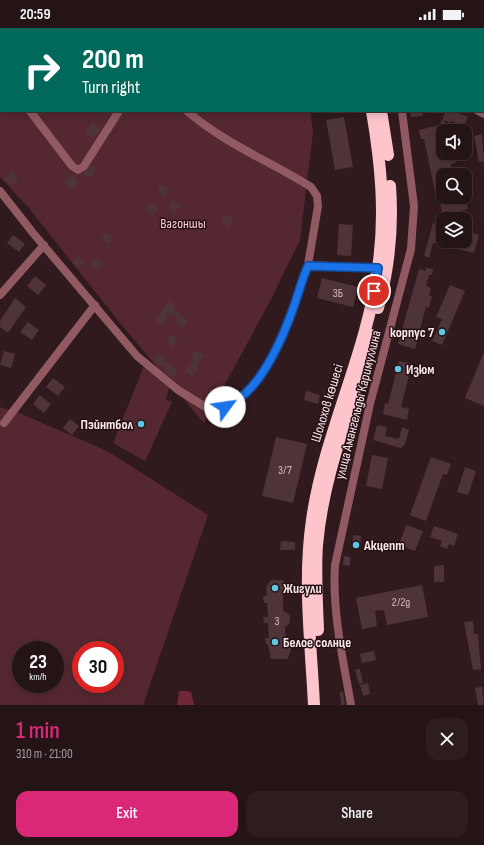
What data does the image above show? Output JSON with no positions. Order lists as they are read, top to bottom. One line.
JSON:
{"streets":{"highway":["Шолохов көшесі"],"street":["улица Амангельды Каримуллина"]},"parks":["Вагоншы"],"places":["корпус 7","Изюм","Пэйнтбол","Акцепт","Жигули","Белое солнце"],"house_numbers":["3Б","3/7","2/2д","3"],"page":{"status":"20:59","turn":["200 m","Turn right"],"speed":"23 km/h","limit":"30","heading":["1 min","310 m · 21:00"],"buttons":["Exit","Share"]}}
